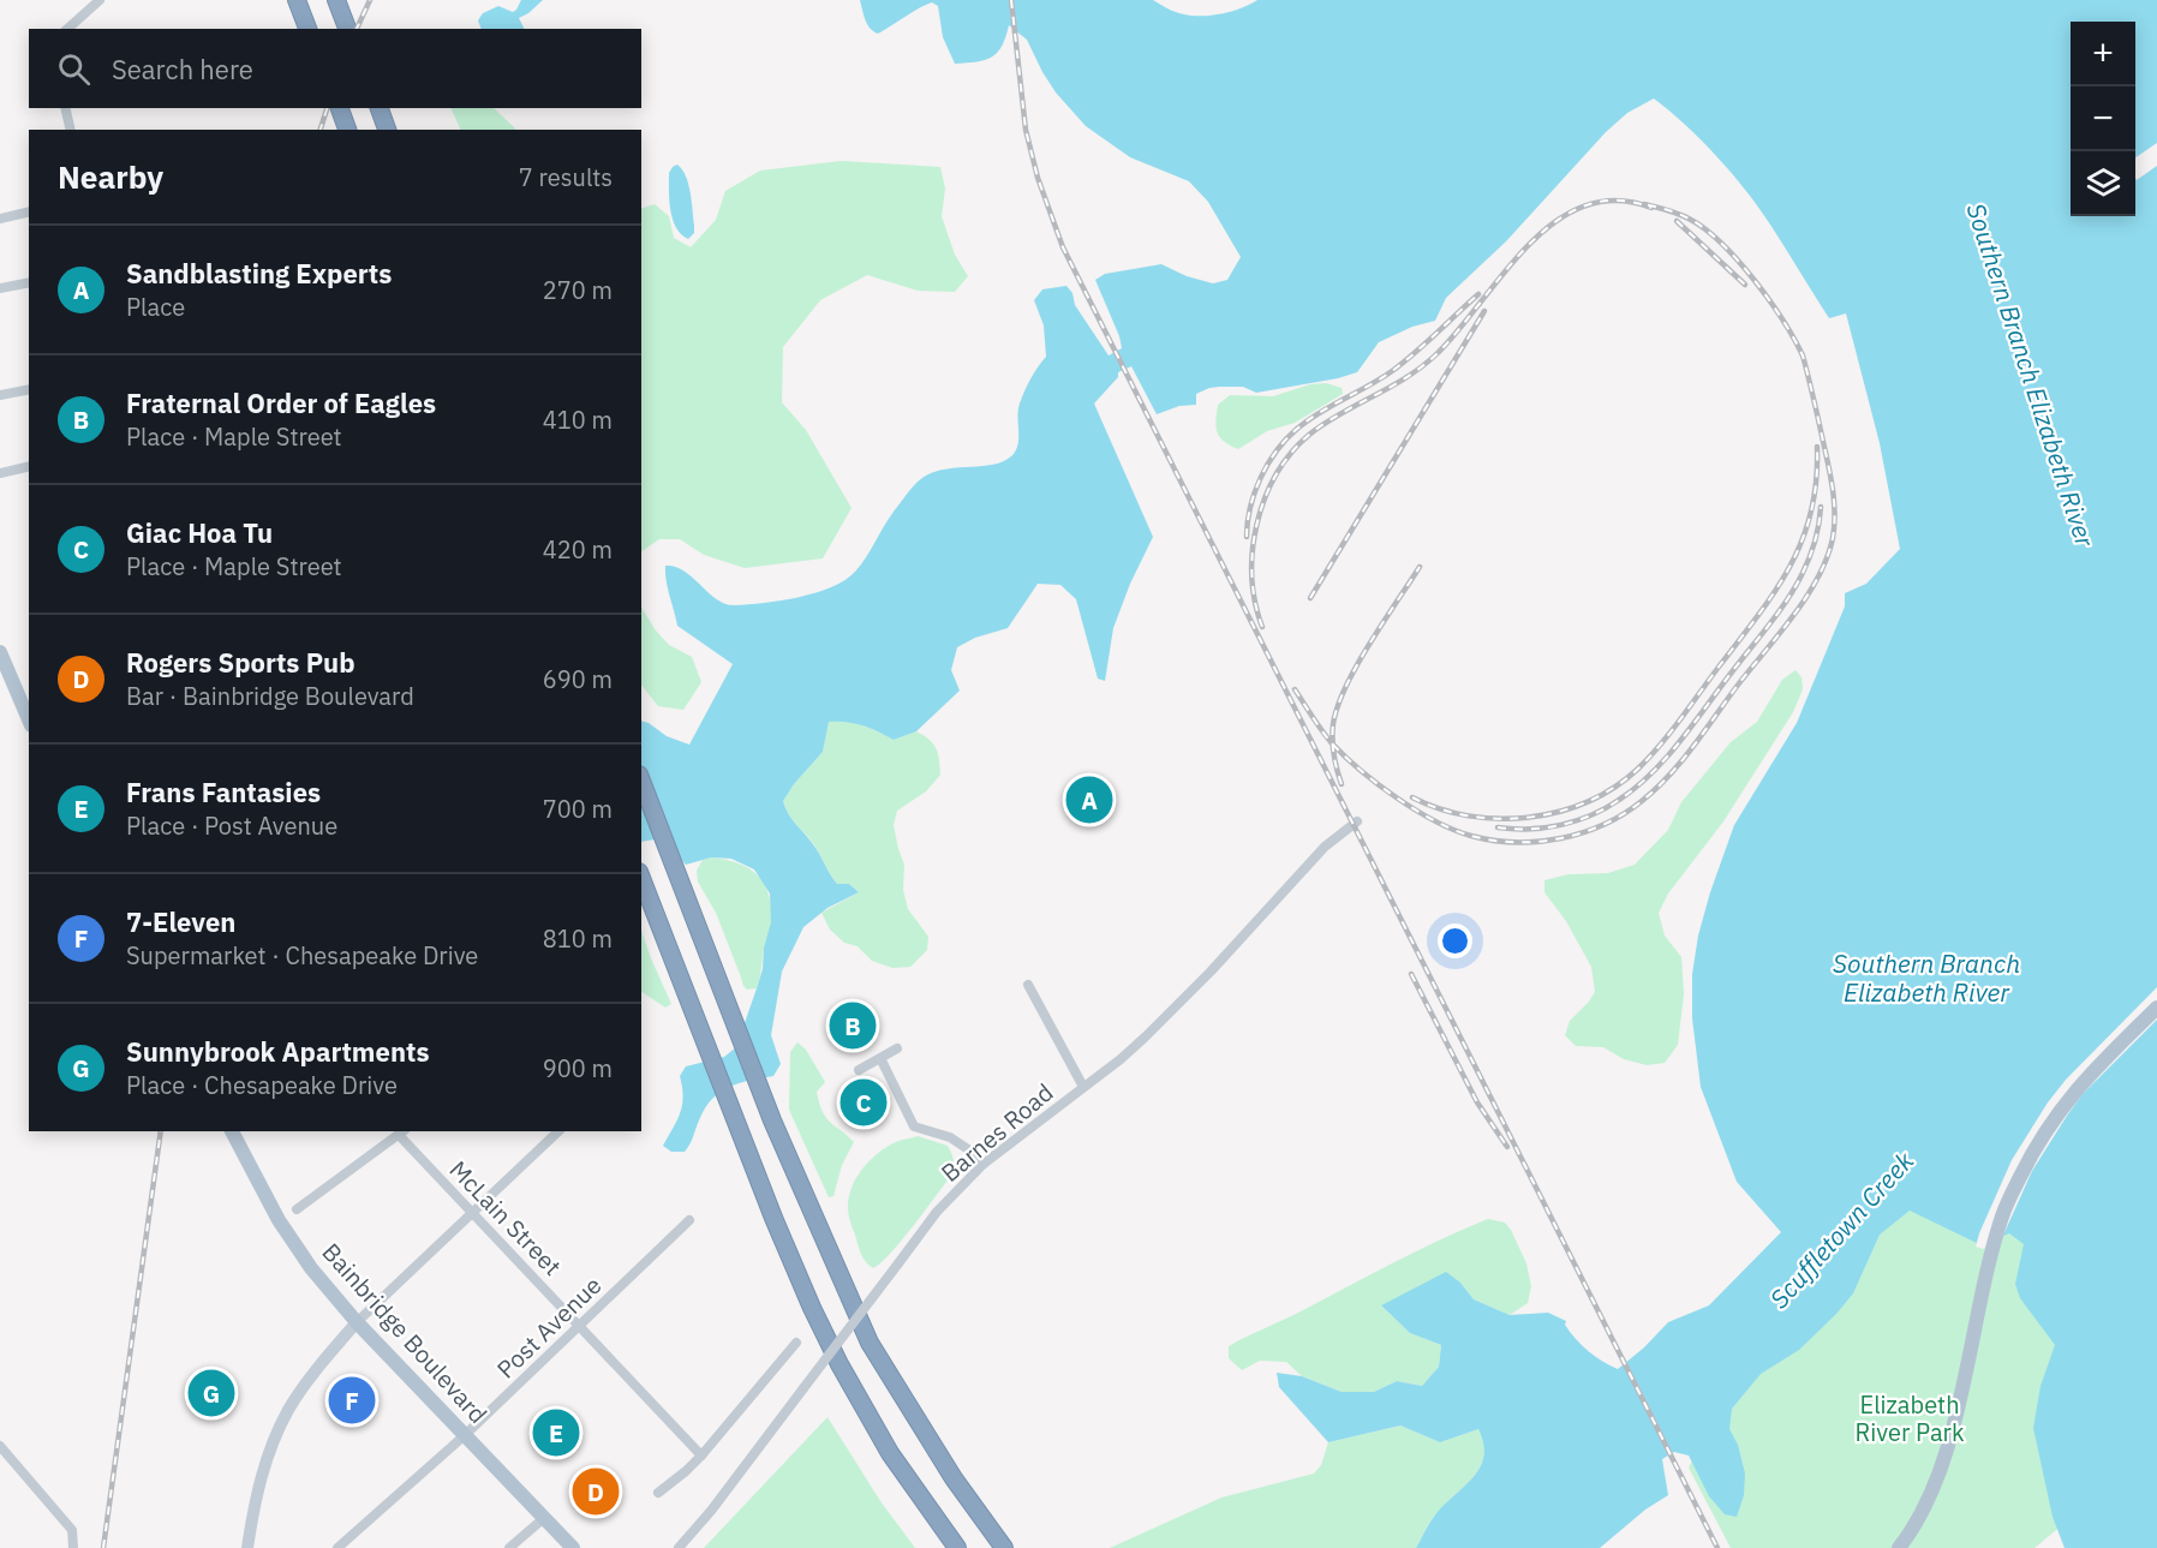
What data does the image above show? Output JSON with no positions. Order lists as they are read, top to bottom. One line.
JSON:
{"streets":{"main road":["Bainbridge Boulevard"],"street":["Barnes Road","McLain Street","Post Avenue"]},"crossings":[["McLain Street","Post Avenue"],["Post Avenue","Bainbridge Boulevard"]],"water":["Southern Branch Elizabeth River","Scuffletown Creek"],"parks":["Elizabeth River Park"],"page":{"map_buttons":["+","−"],"search":"Search here","heading":["Nearby","7 results"],"list":[{"mark":"A","name":"Sandblasting Experts","note":"Place","value":"270 m"},{"mark":"B","name":"Fraternal Order of Eagles","note":"Place · Maple Street","value":"410 m"},{"mark":"C","name":"Giac Hoa Tu","note":"Place · Maple Street","value":"420 m"},{"mark":"D","name":"Rogers Sports Pub","note":"Bar · Bainbridge Boulevard","value":"690 m"},{"mark":"E","name":"Frans Fantasies","note":"Place · Post Avenue","value":"700 m"},{"mark":"F","name":"7-Eleven","note":"Supermarket · Chesapeake Drive","value":"810 m"},{"mark":"G","name":"Sunnybrook Apartments","note":"Place · Chesapeake Drive","value":"900 m"}],"pins":["A","B","C","G","F","E","D"]}}
